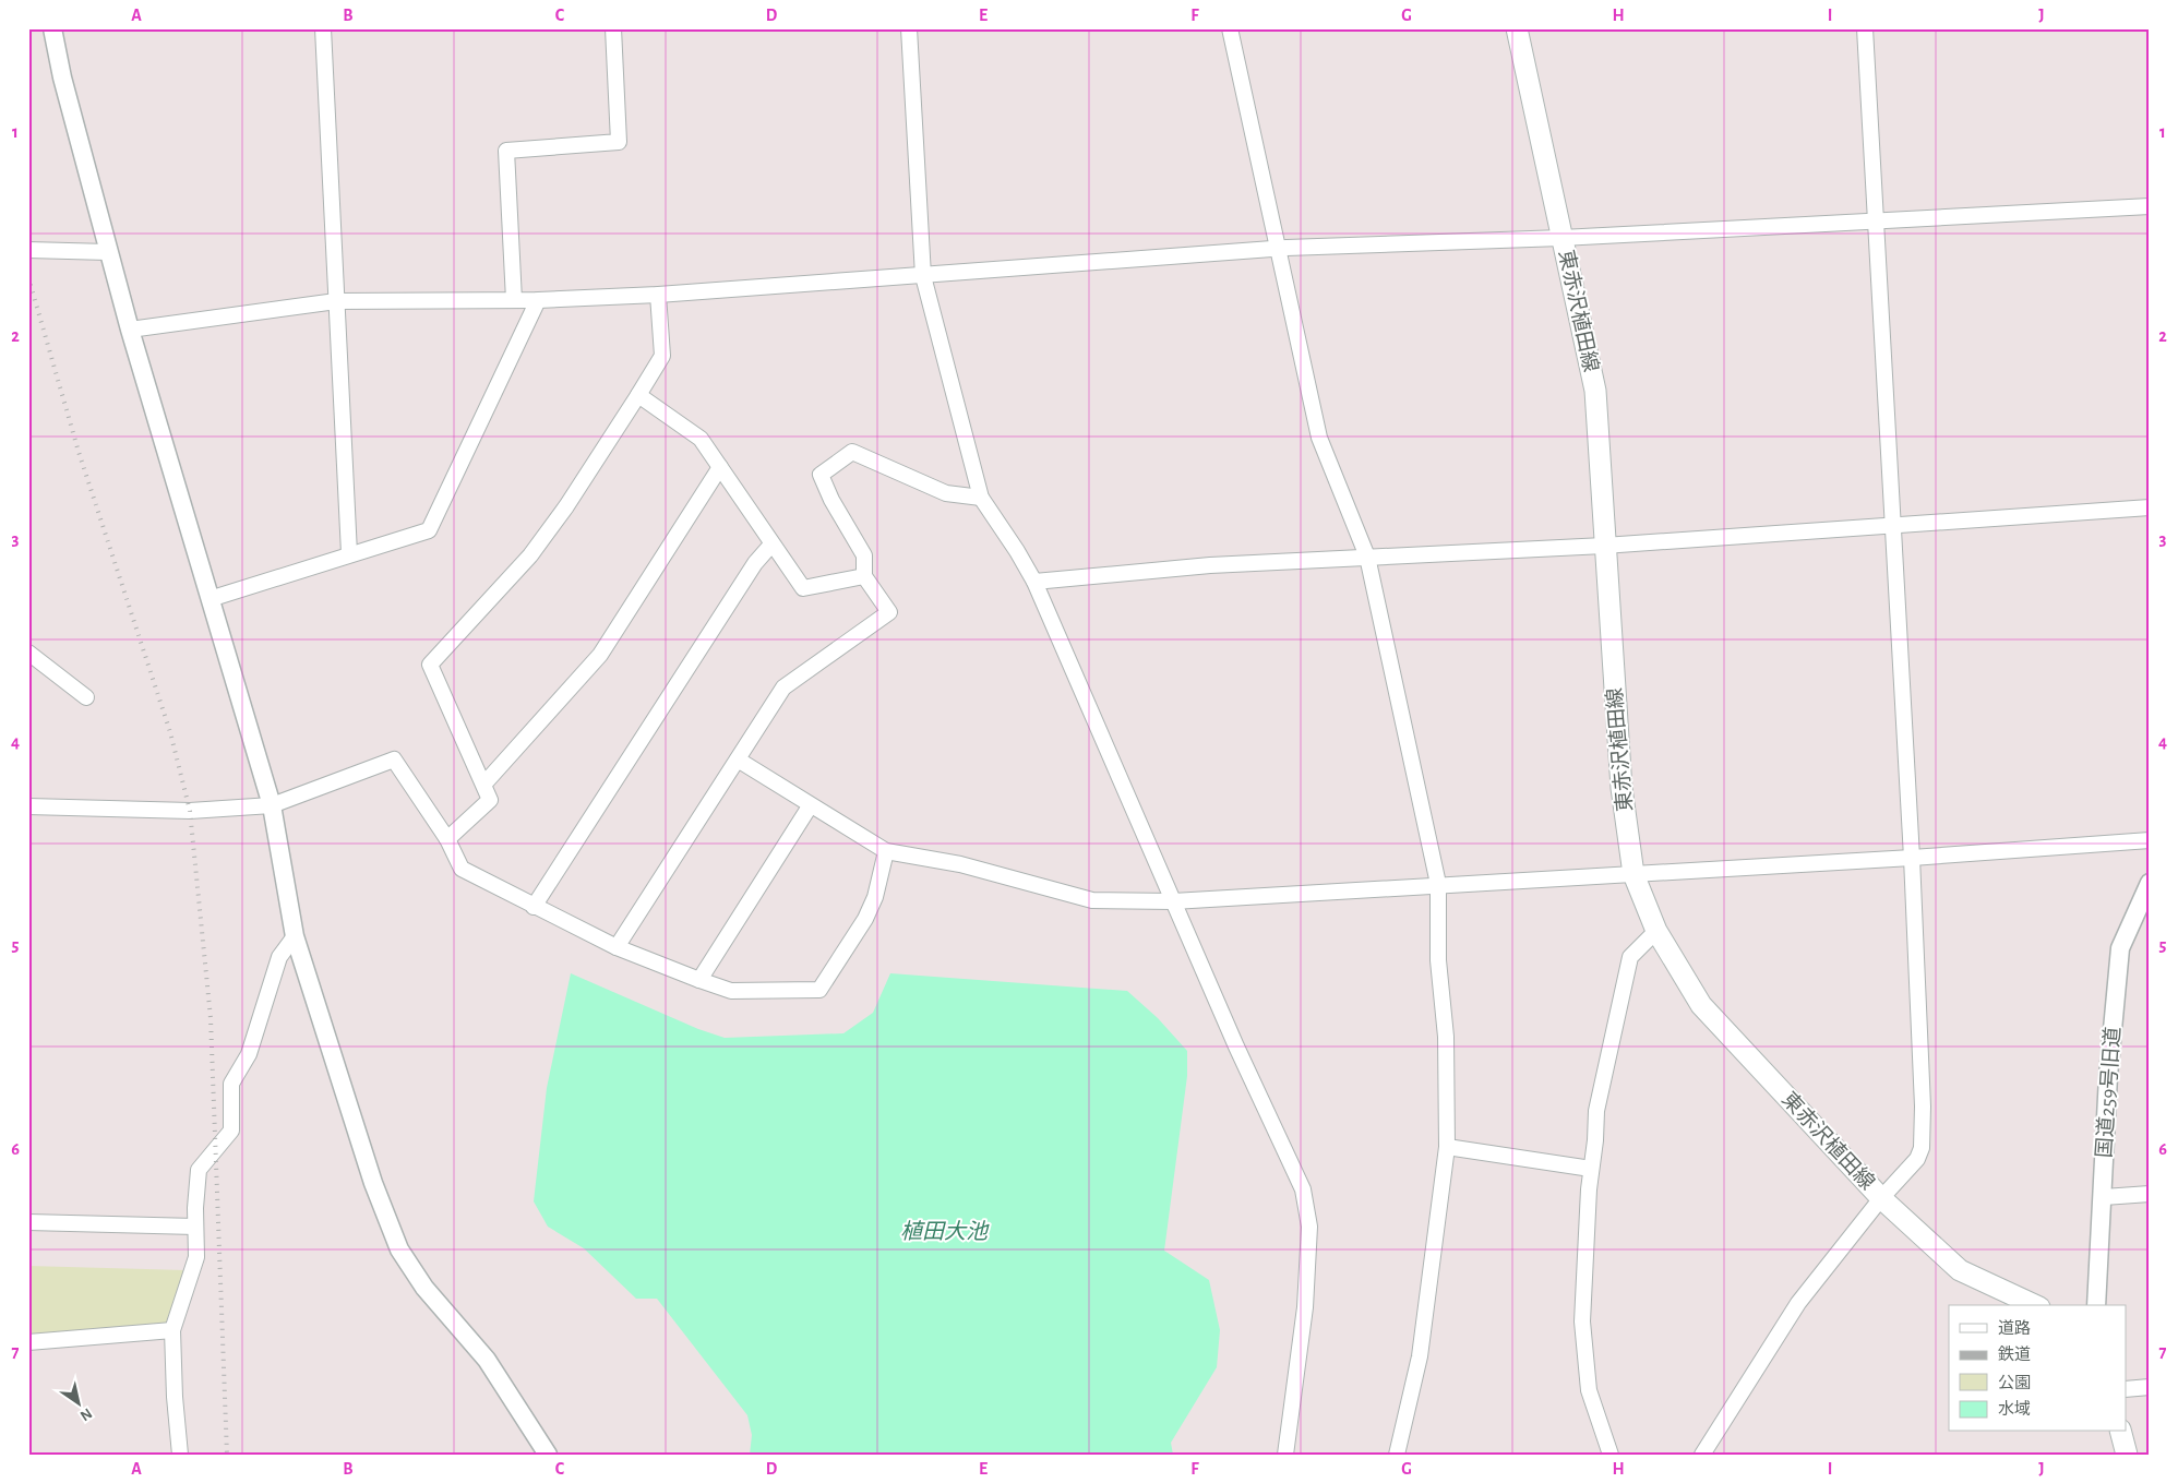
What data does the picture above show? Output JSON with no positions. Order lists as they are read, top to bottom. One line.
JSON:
{"streets":{"main road":["東赤沢植田線"],"street":["国道259号旧道"]},"water":["植田大池"],"legend":["道路","鉄道","公園","水域"],"north":"bottom right","grid":{"columns":["A","B","C","D","E","F","G","H","I","J"],"rows":["1","2","3","4","5","6","7"]}}
